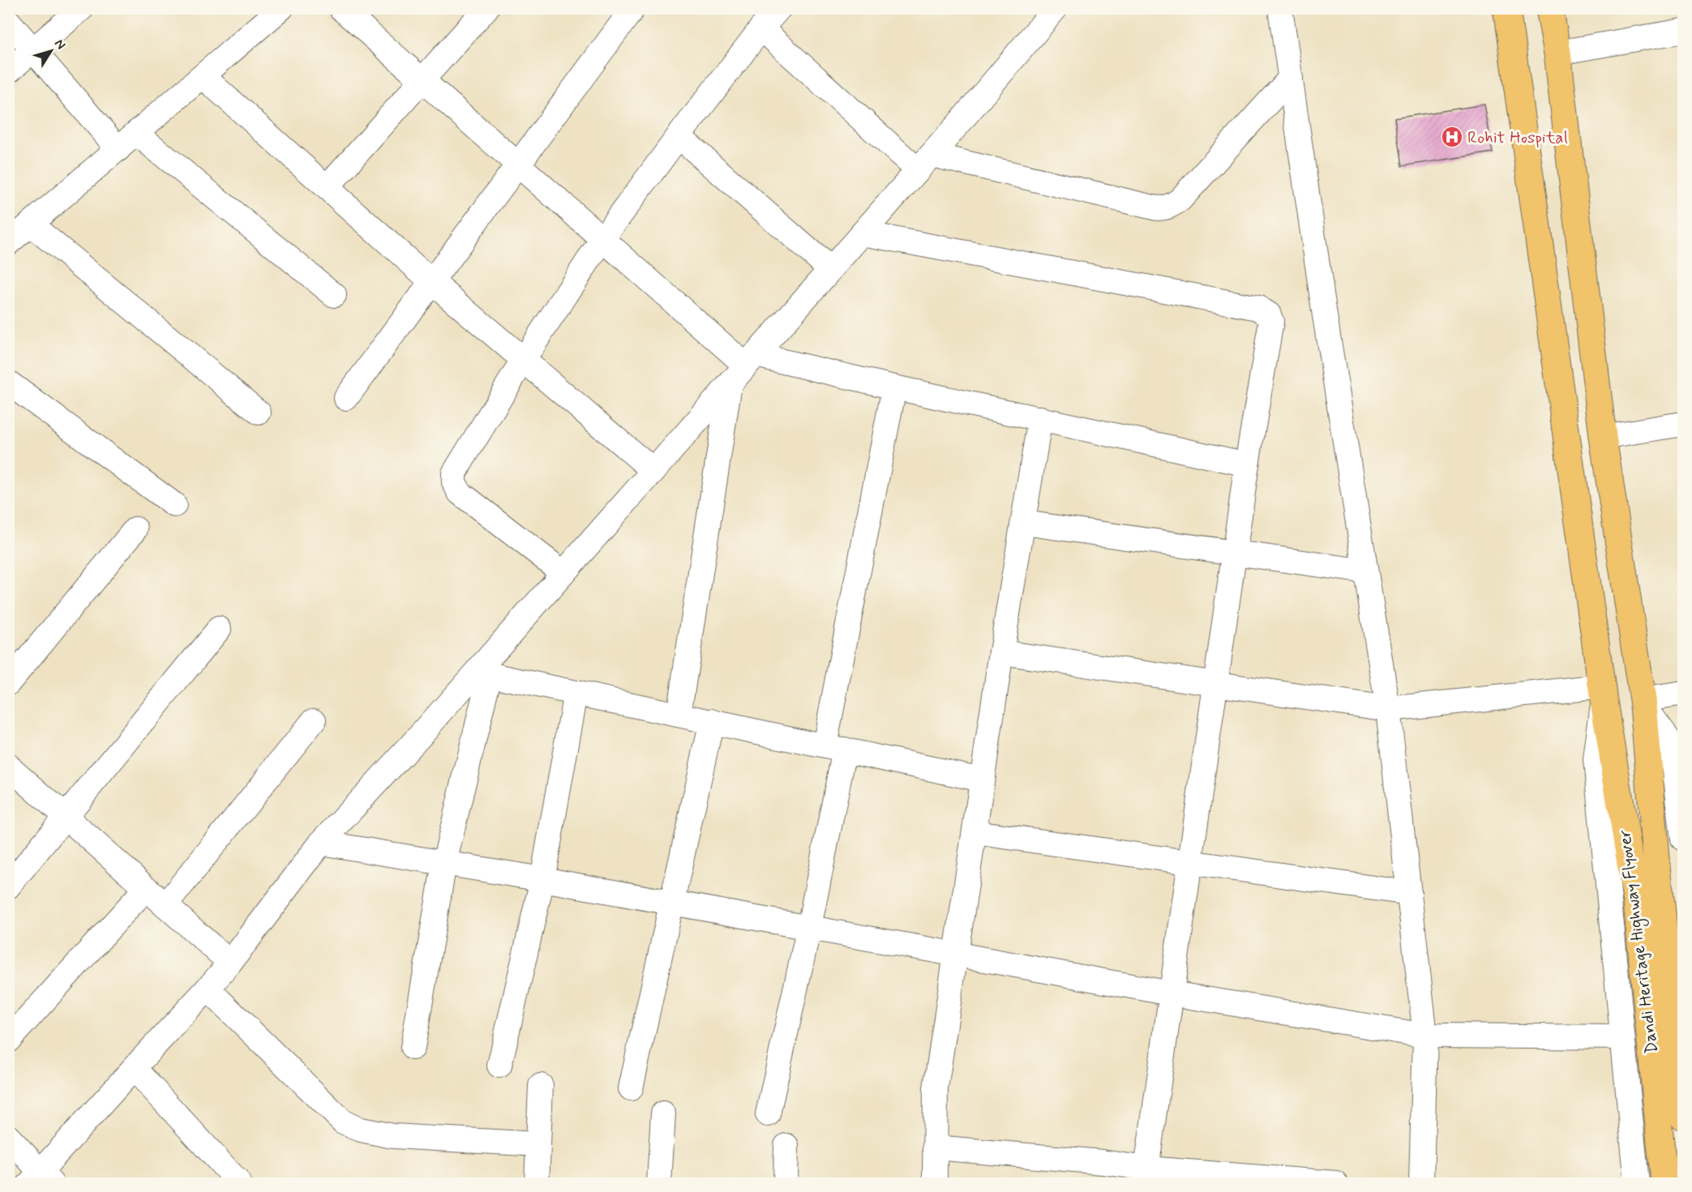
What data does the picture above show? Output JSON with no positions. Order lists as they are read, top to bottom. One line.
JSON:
{"streets":{"main road":["Dandi Heritage Highway Flyover"]},"places":{"hospital":["Rohit Hospital"]},"north":"top right"}
